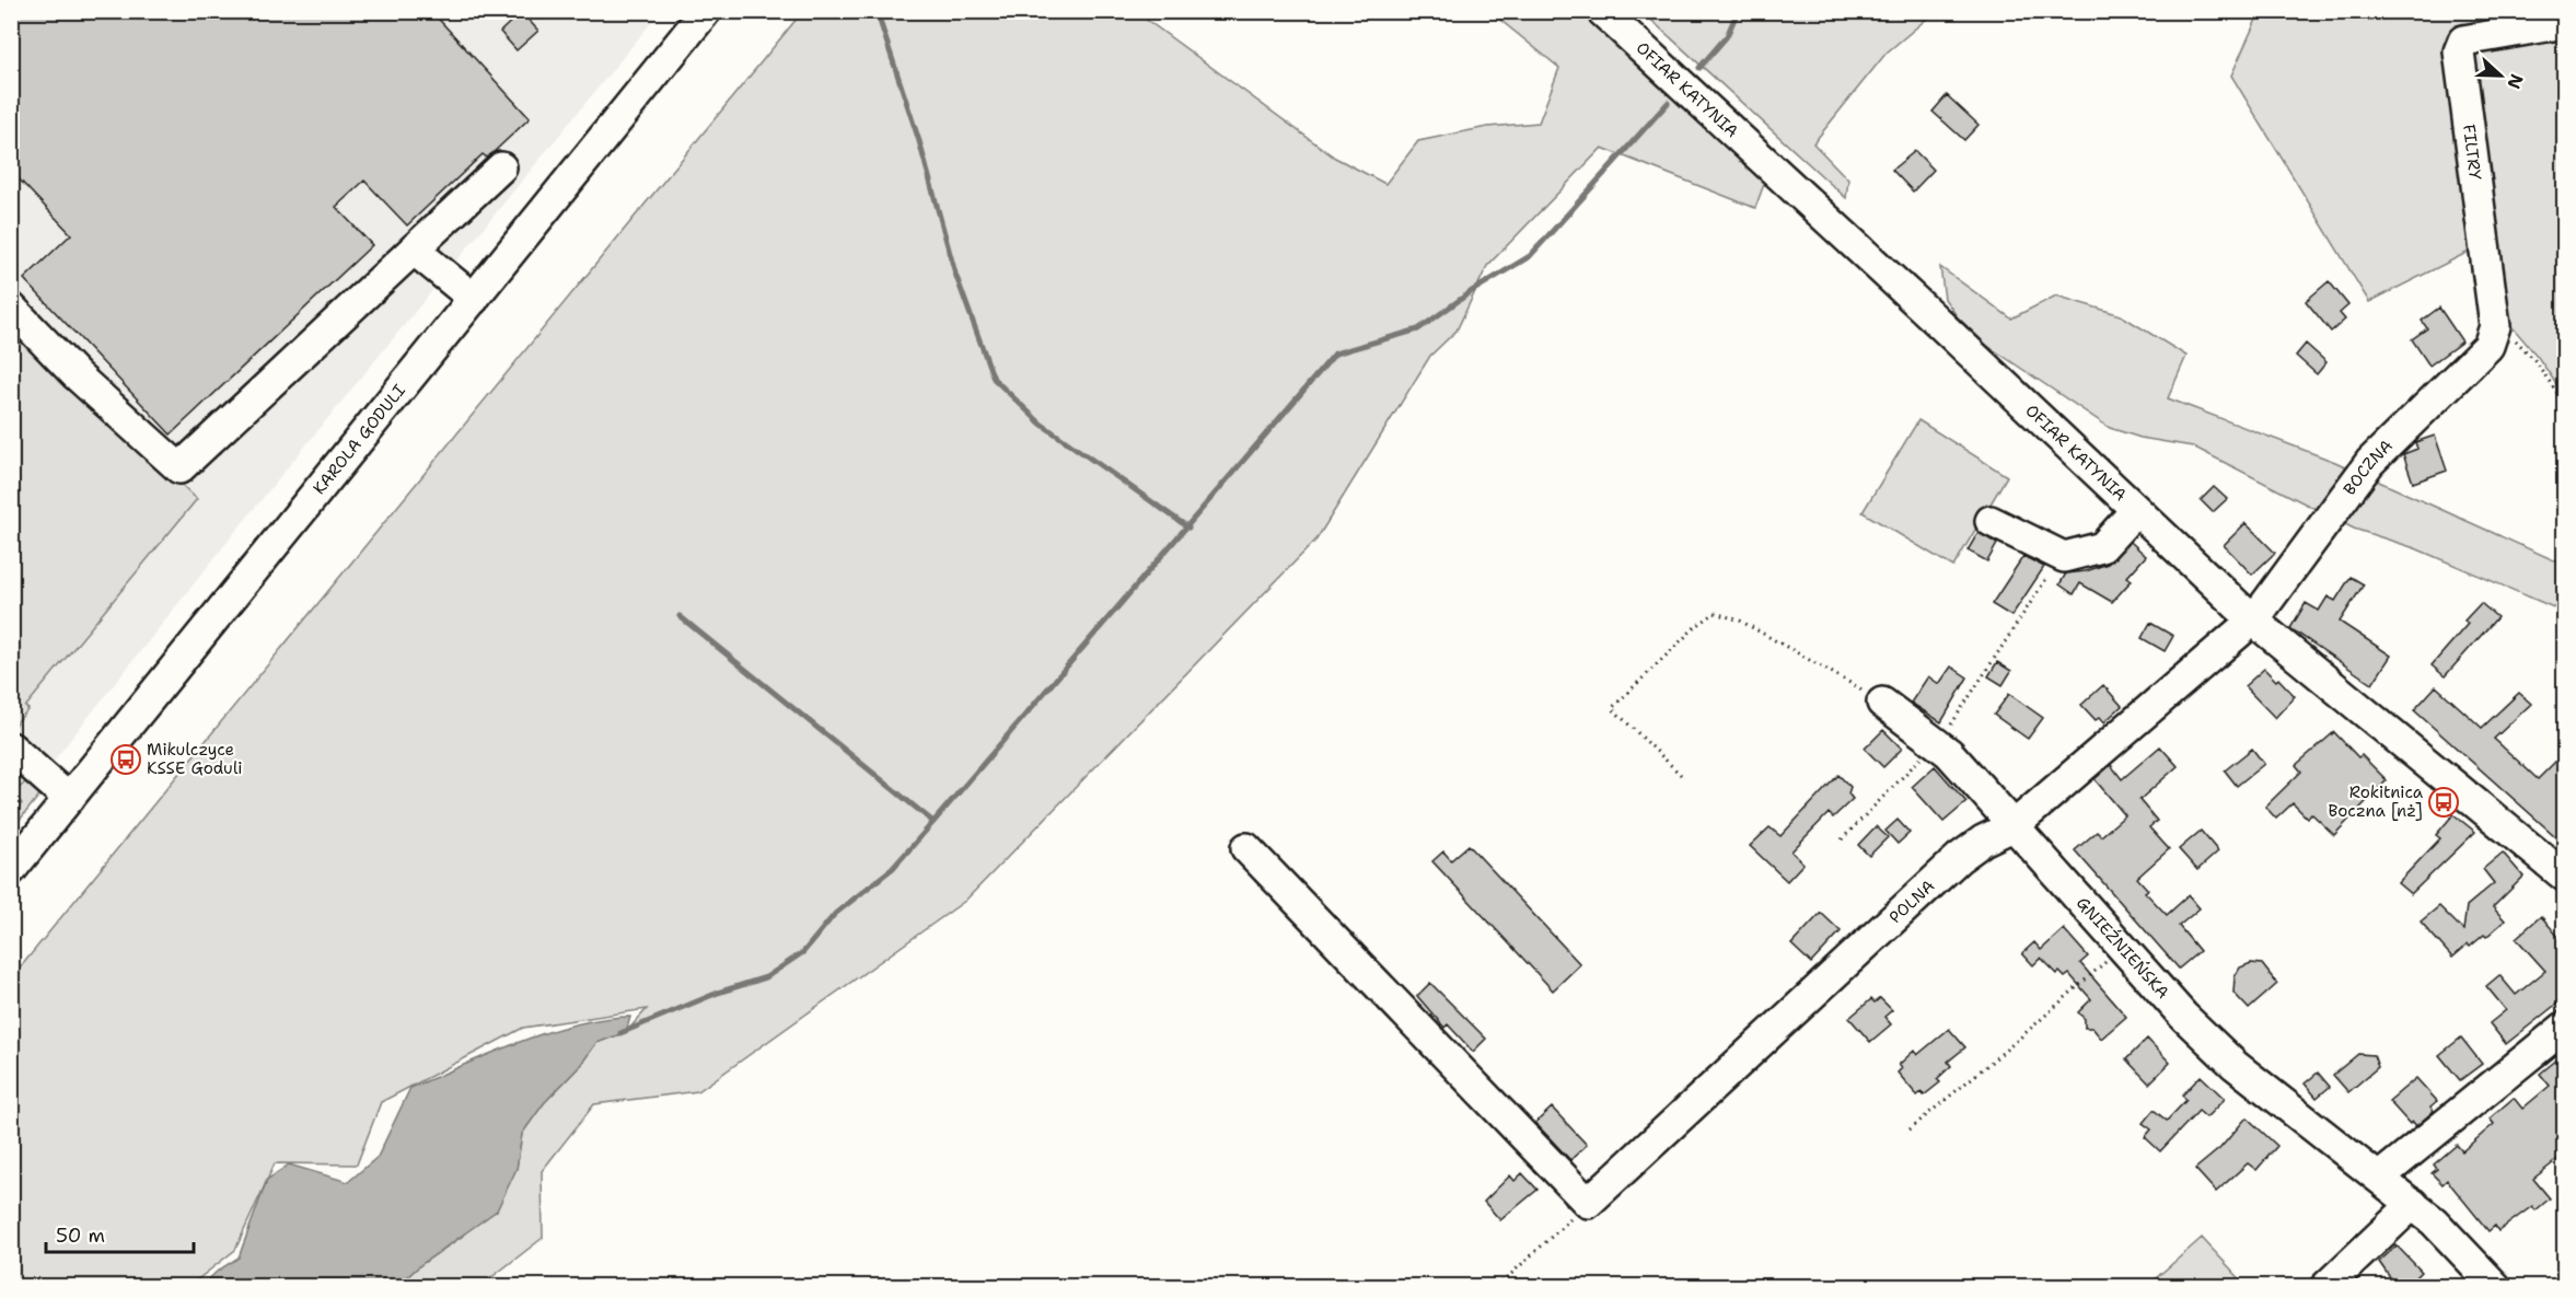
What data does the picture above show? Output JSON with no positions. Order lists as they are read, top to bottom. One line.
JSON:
{"streets":{"street":["OFIAR KATYNIA","FILTRY","KAROLA GODULI","BOCZNA","POLNA","GNIEŹNIEŃSKA"]},"crossings":[["OFIAR KATYNIA","BOCZNA"],["OFIAR KATYNIA","POLNA"],["FILTRY","BOCZNA"],["BOCZNA","POLNA"],["POLNA","GNIEŹNIEŃSKA"]],"places":{"bus stop":["Mikulczyce KSSE Goduli","Rokitnica Boczna [nż]"]},"scale_bar":"50 m","north":"right"}
